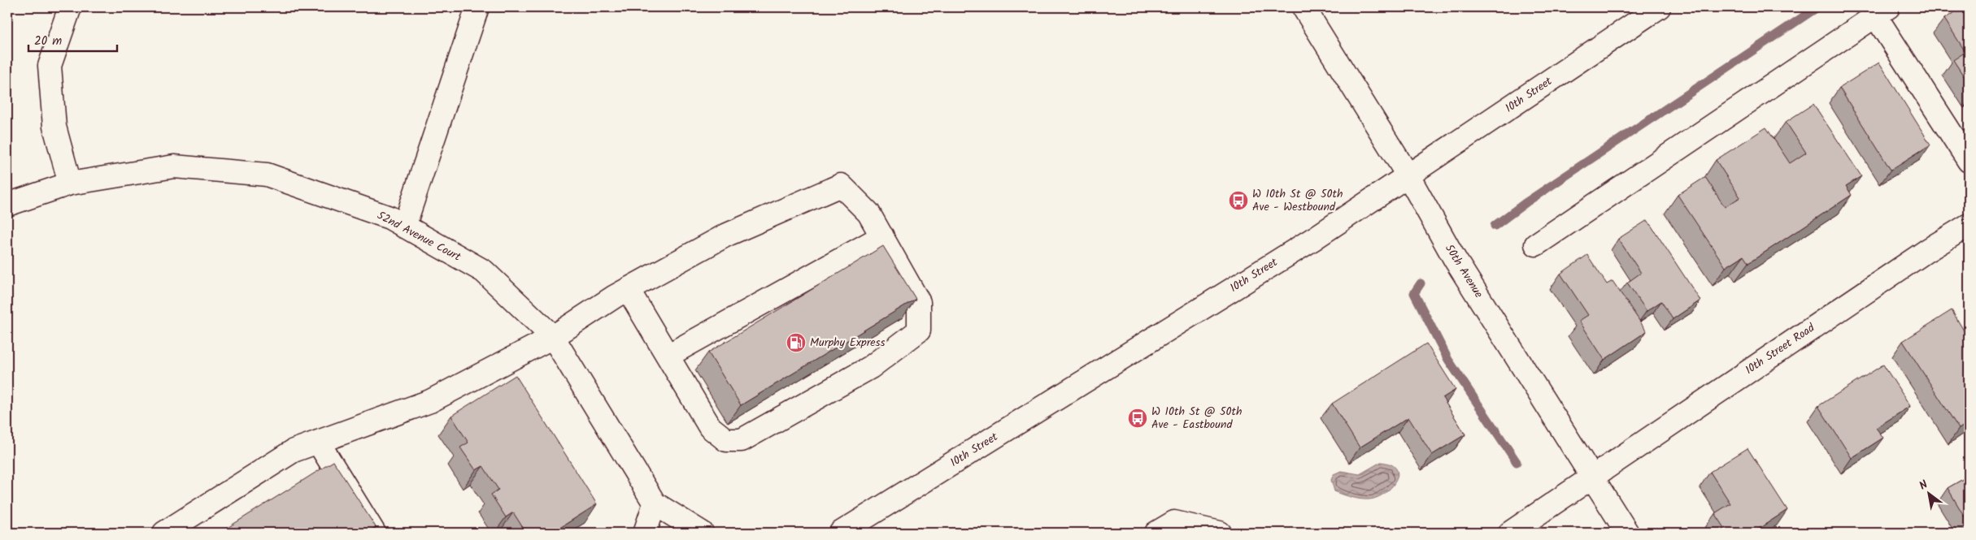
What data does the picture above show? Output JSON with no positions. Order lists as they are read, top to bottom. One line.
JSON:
{"streets":{"street":["10th Street","52nd Avenue Court","50th Avenue","10th Street Road"]},"crossings":[["10th Street","50th Avenue"],["50th Avenue","10th Street Road"]],"places":{"bus stop":["W 10th St @ 50th Ave - Westbound","W 10th St @ 50th Ave - Eastbound"],"fuel station":["Murphy Express"]},"scale_bar":"20 m","north":"top left"}
